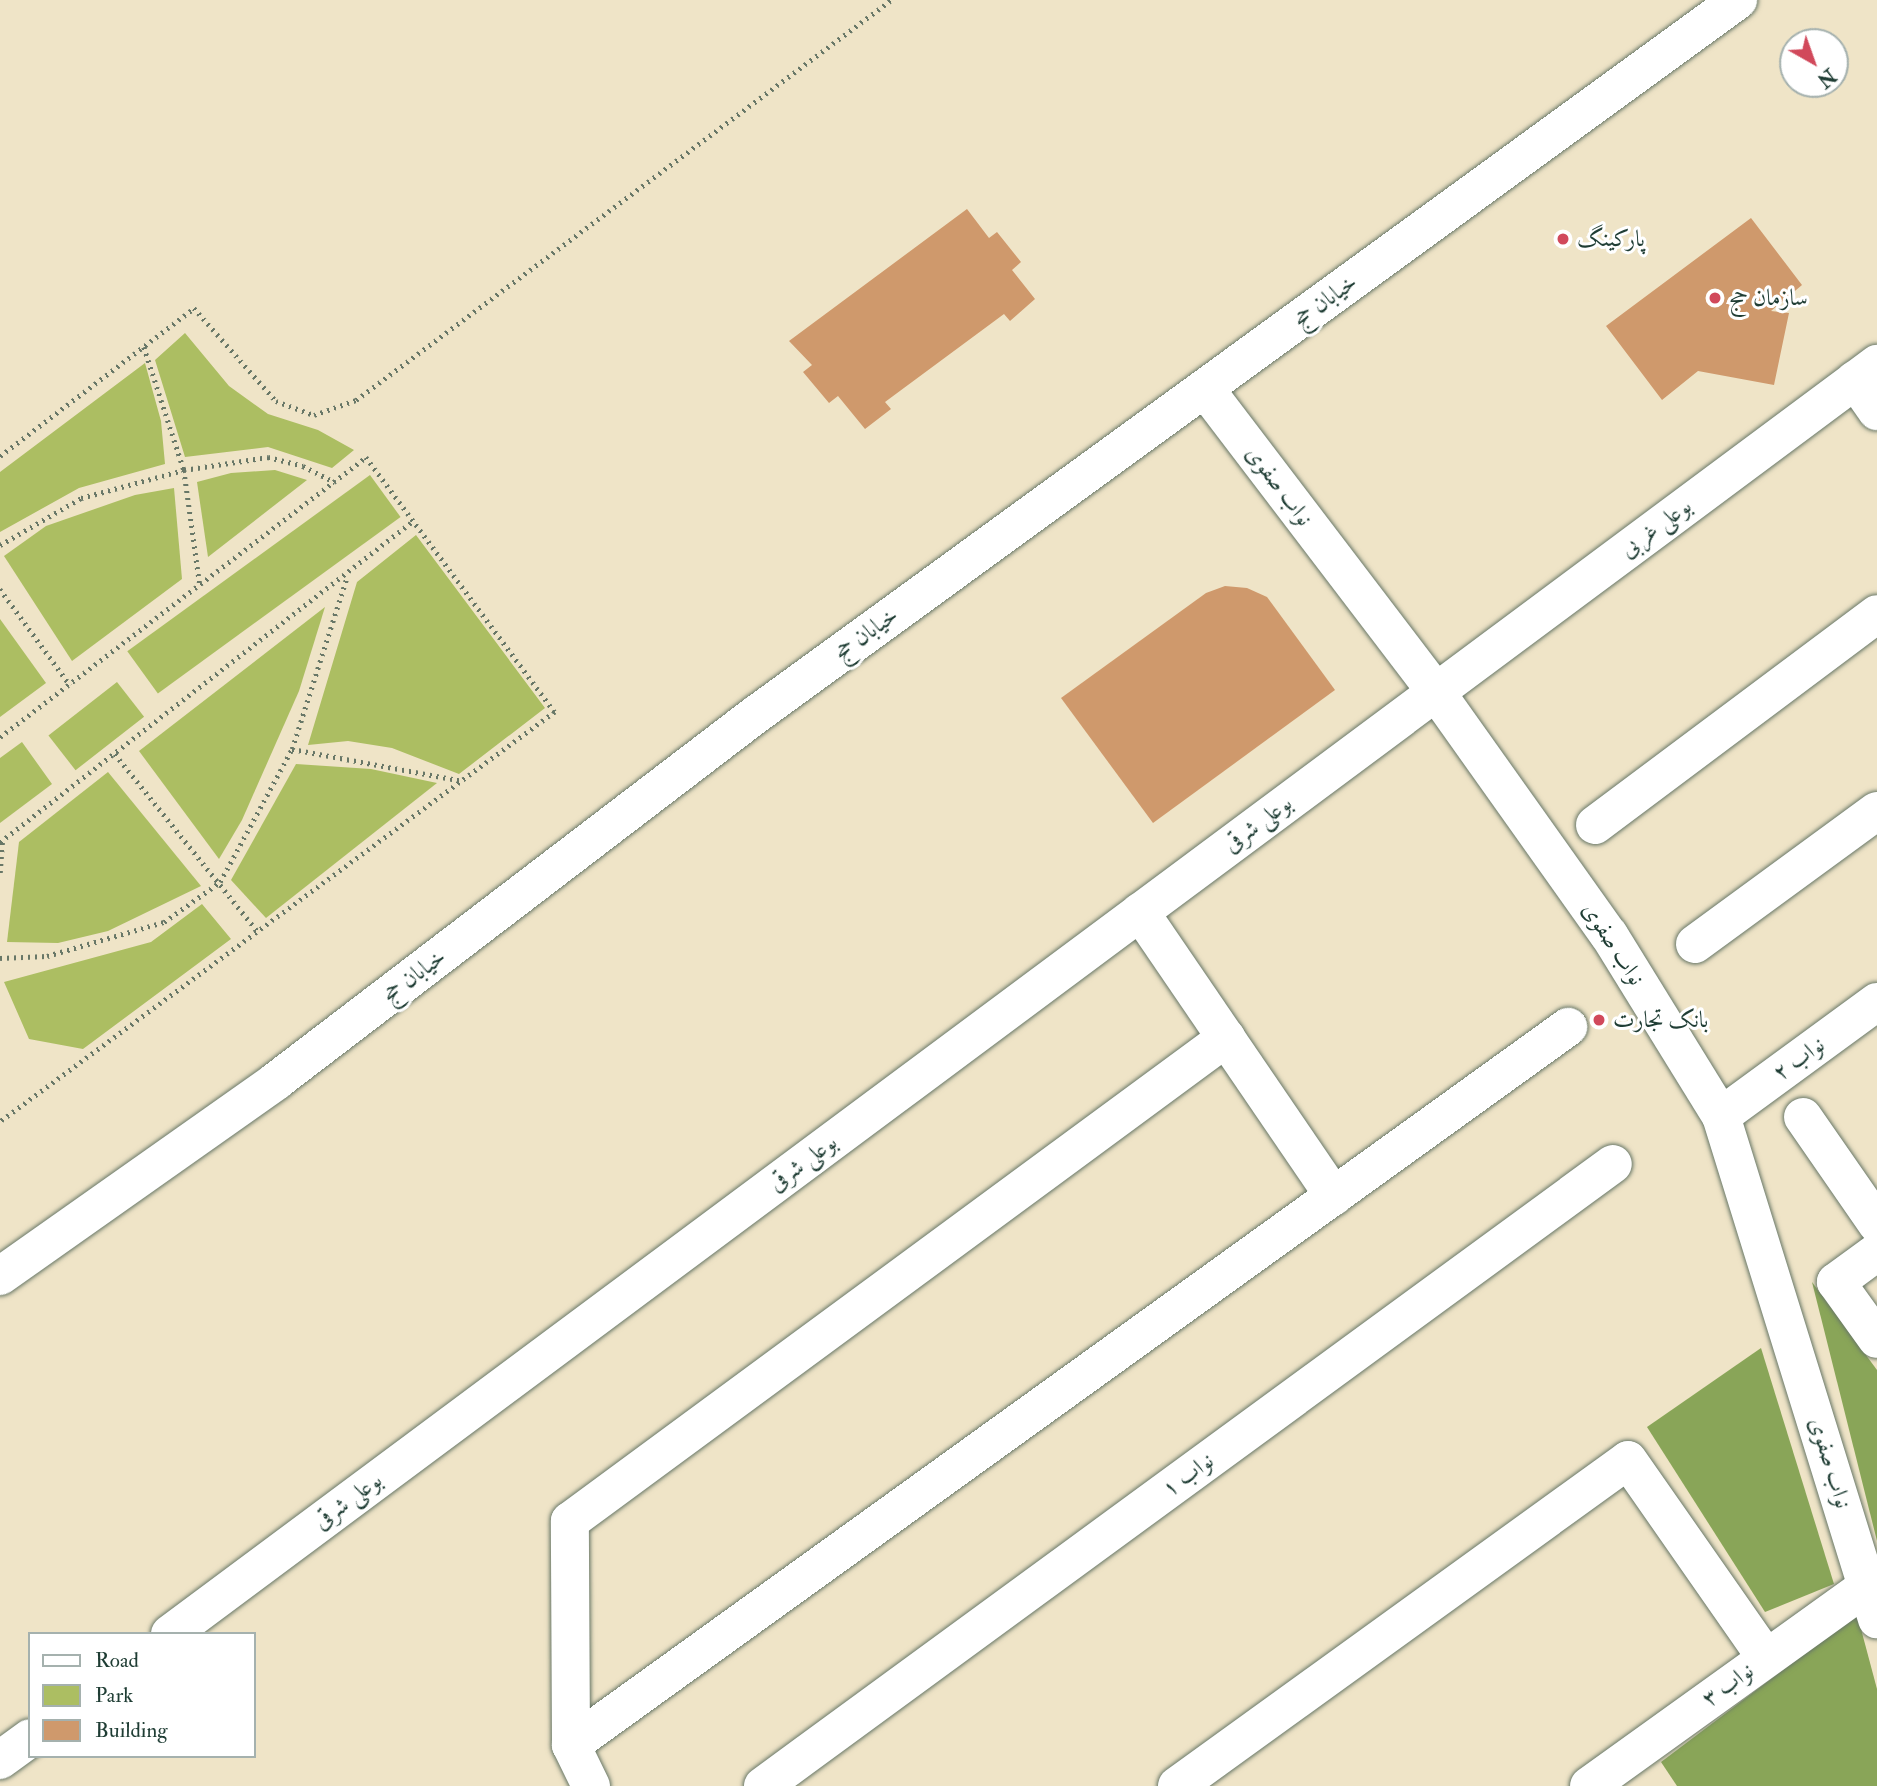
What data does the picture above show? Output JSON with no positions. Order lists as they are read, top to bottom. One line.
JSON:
{"streets":{"street":["خیابان حج","نواب صفوی","بوعلی غربی","بوعلی شرقی","نواب ۲","نواب ۱","نواب ۳"]},"crossings":[["خیابان حج","نواب صفوی"],["نواب صفوی","بوعلی غربی"],["نواب صفوی","بوعلی شرقی"],["نواب صفوی","نواب ۲"],["نواب صفوی","نواب ۳"],["بوعلی غربی","بوعلی شرقی"]],"places":["پارکینگ","سازمان حج","بانک تجارت"],"legend":["Road","Park","Building"],"north":"bottom right"}
